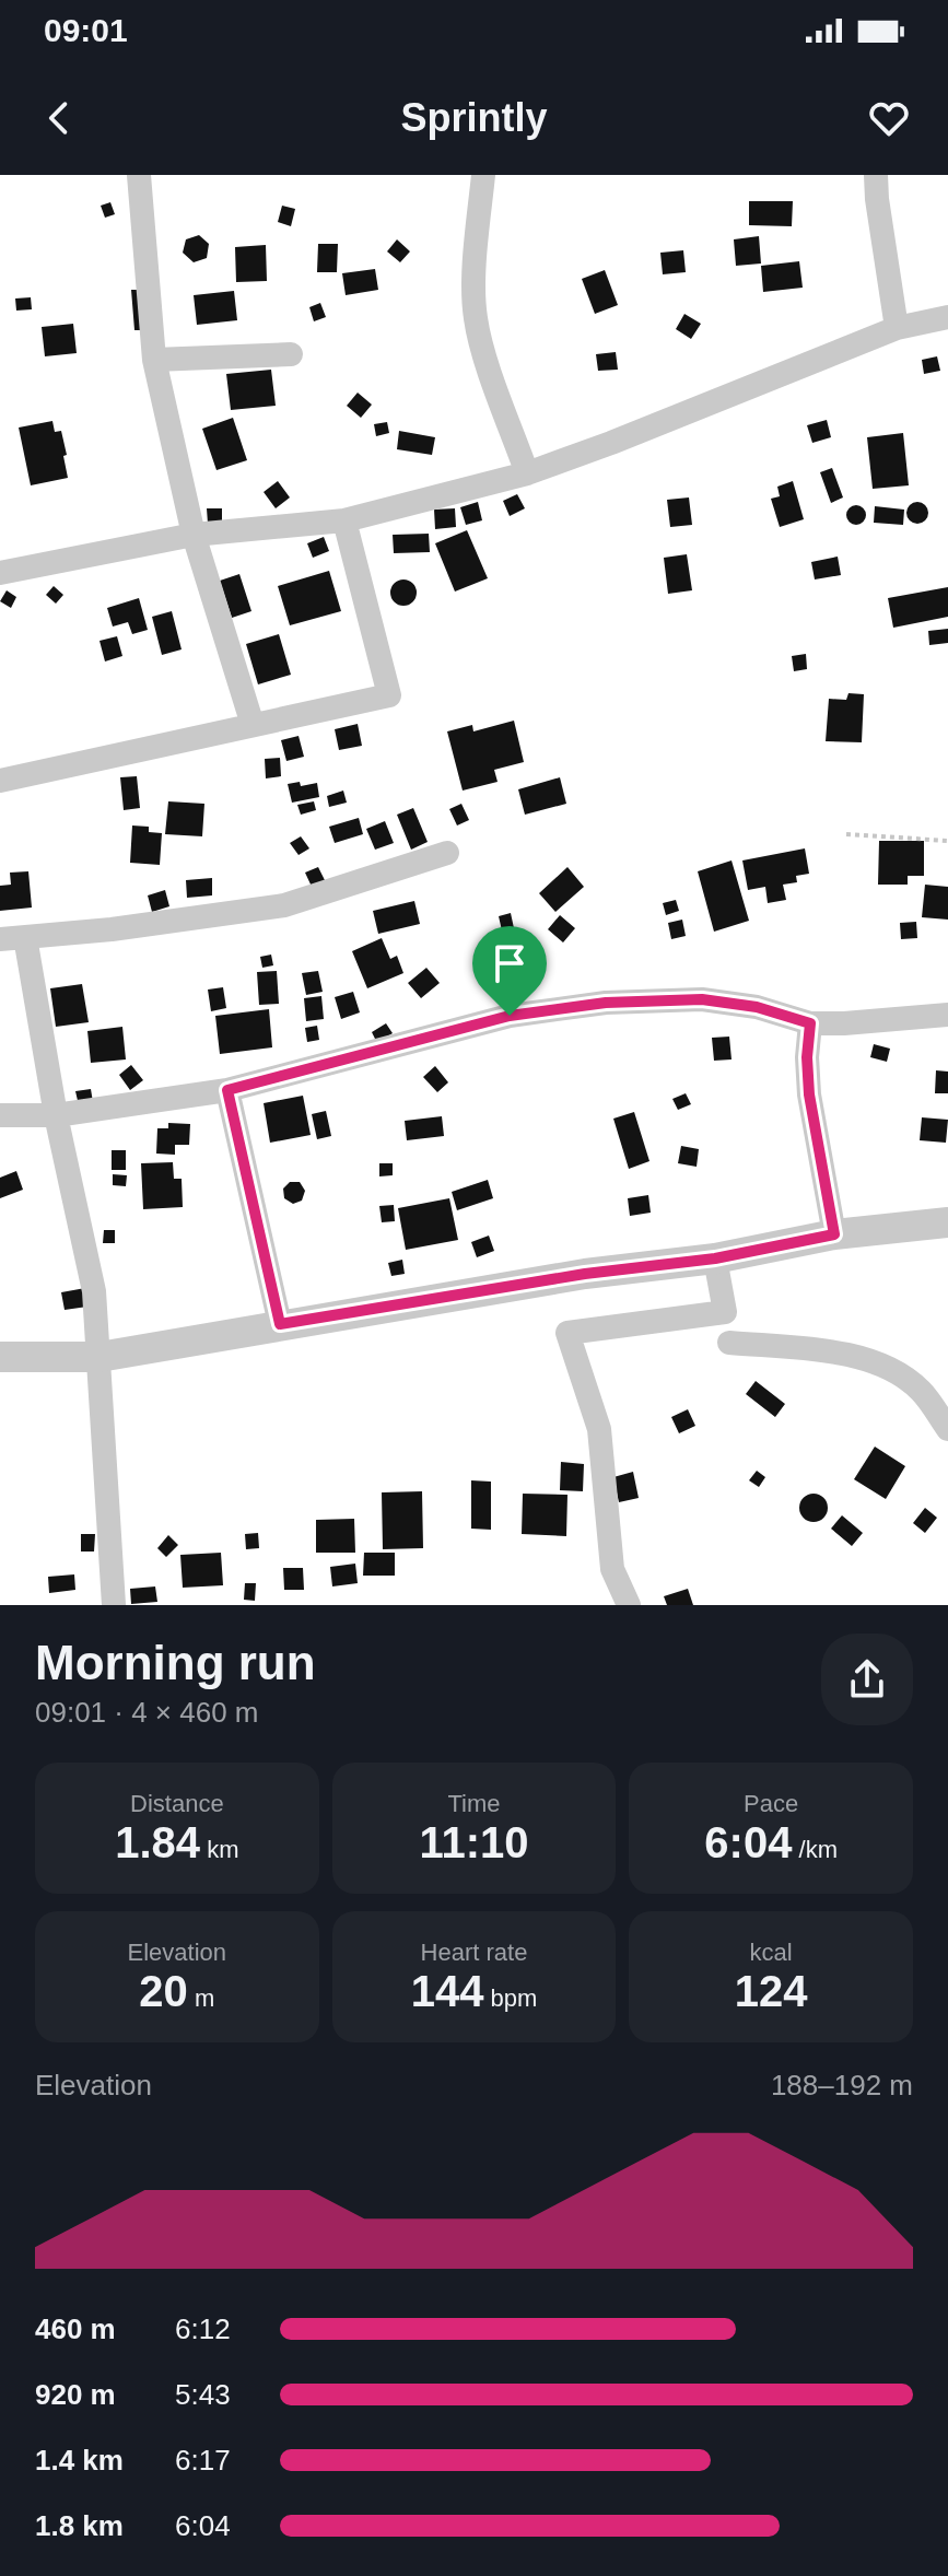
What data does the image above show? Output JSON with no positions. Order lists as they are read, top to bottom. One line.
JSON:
{"page":{"status":"09:01","header":"Sprintly","heading":["Morning run","09:01 · 4 × 460 m"],"stats":[["Distance","1.84 km"],["Time","11:10"],["Pace","6:04 /km"],["Elevation","20 m"],["Heart rate","144 bpm"],["kcal","124"]],"chart":["Elevation","188–192 m"],"list":[{"name":"460 m","note":"6:12"},{"name":"920 m","note":"5:43"},{"name":"1.4 km","note":"6:17"},{"name":"1.8 km","note":"6:04"}]}}
